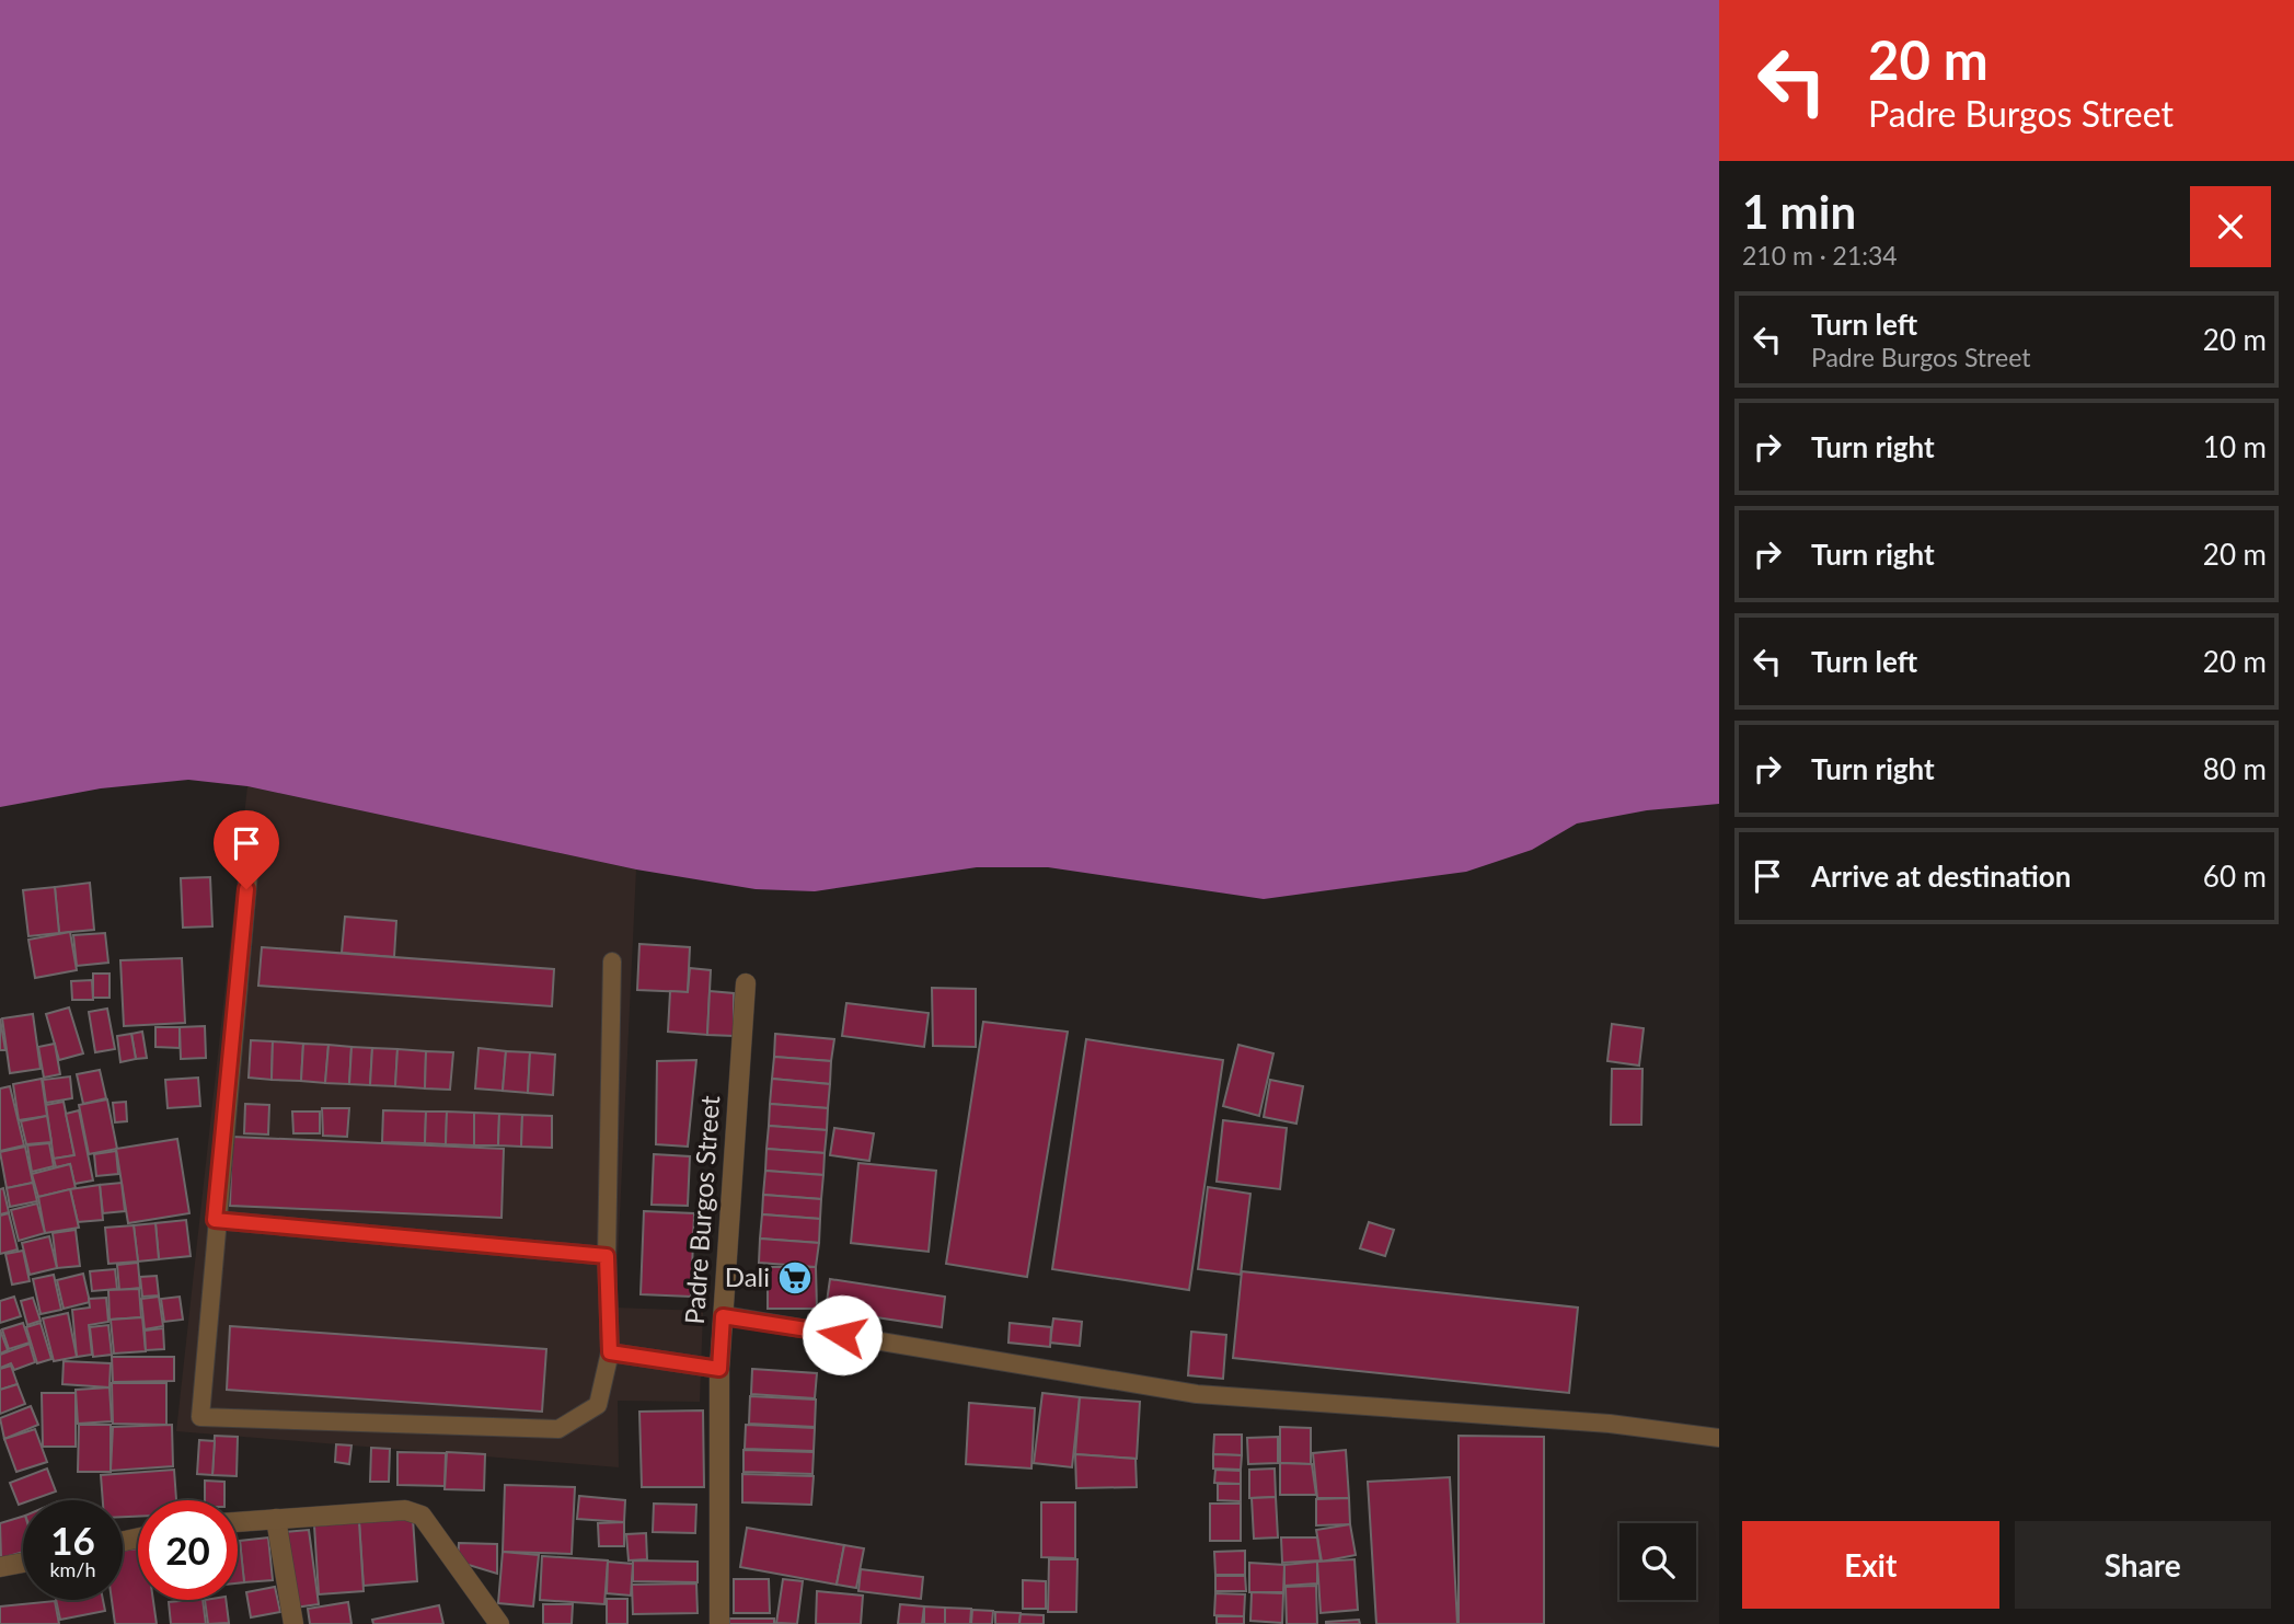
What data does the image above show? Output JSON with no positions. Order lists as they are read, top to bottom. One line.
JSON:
{"streets":{"street":["Padre Burgos Street"]},"places":{"supermarket":["Dali"]},"page":{"turn":["20 m","Padre Burgos Street"],"heading":["1 min","210 m · 21:34"],"list":[{"name":"Turn left","note":"Padre Burgos Street","value":"20 m"},{"name":"Turn right","value":"10 m"},{"name":"Turn right","value":"20 m"},{"name":"Turn left","value":"20 m"},{"name":"Turn right","value":"80 m"},{"name":"Arrive at destination","value":"60 m"}],"speed":"16 km/h","limit":"20","buttons":["Exit","Share"]}}
